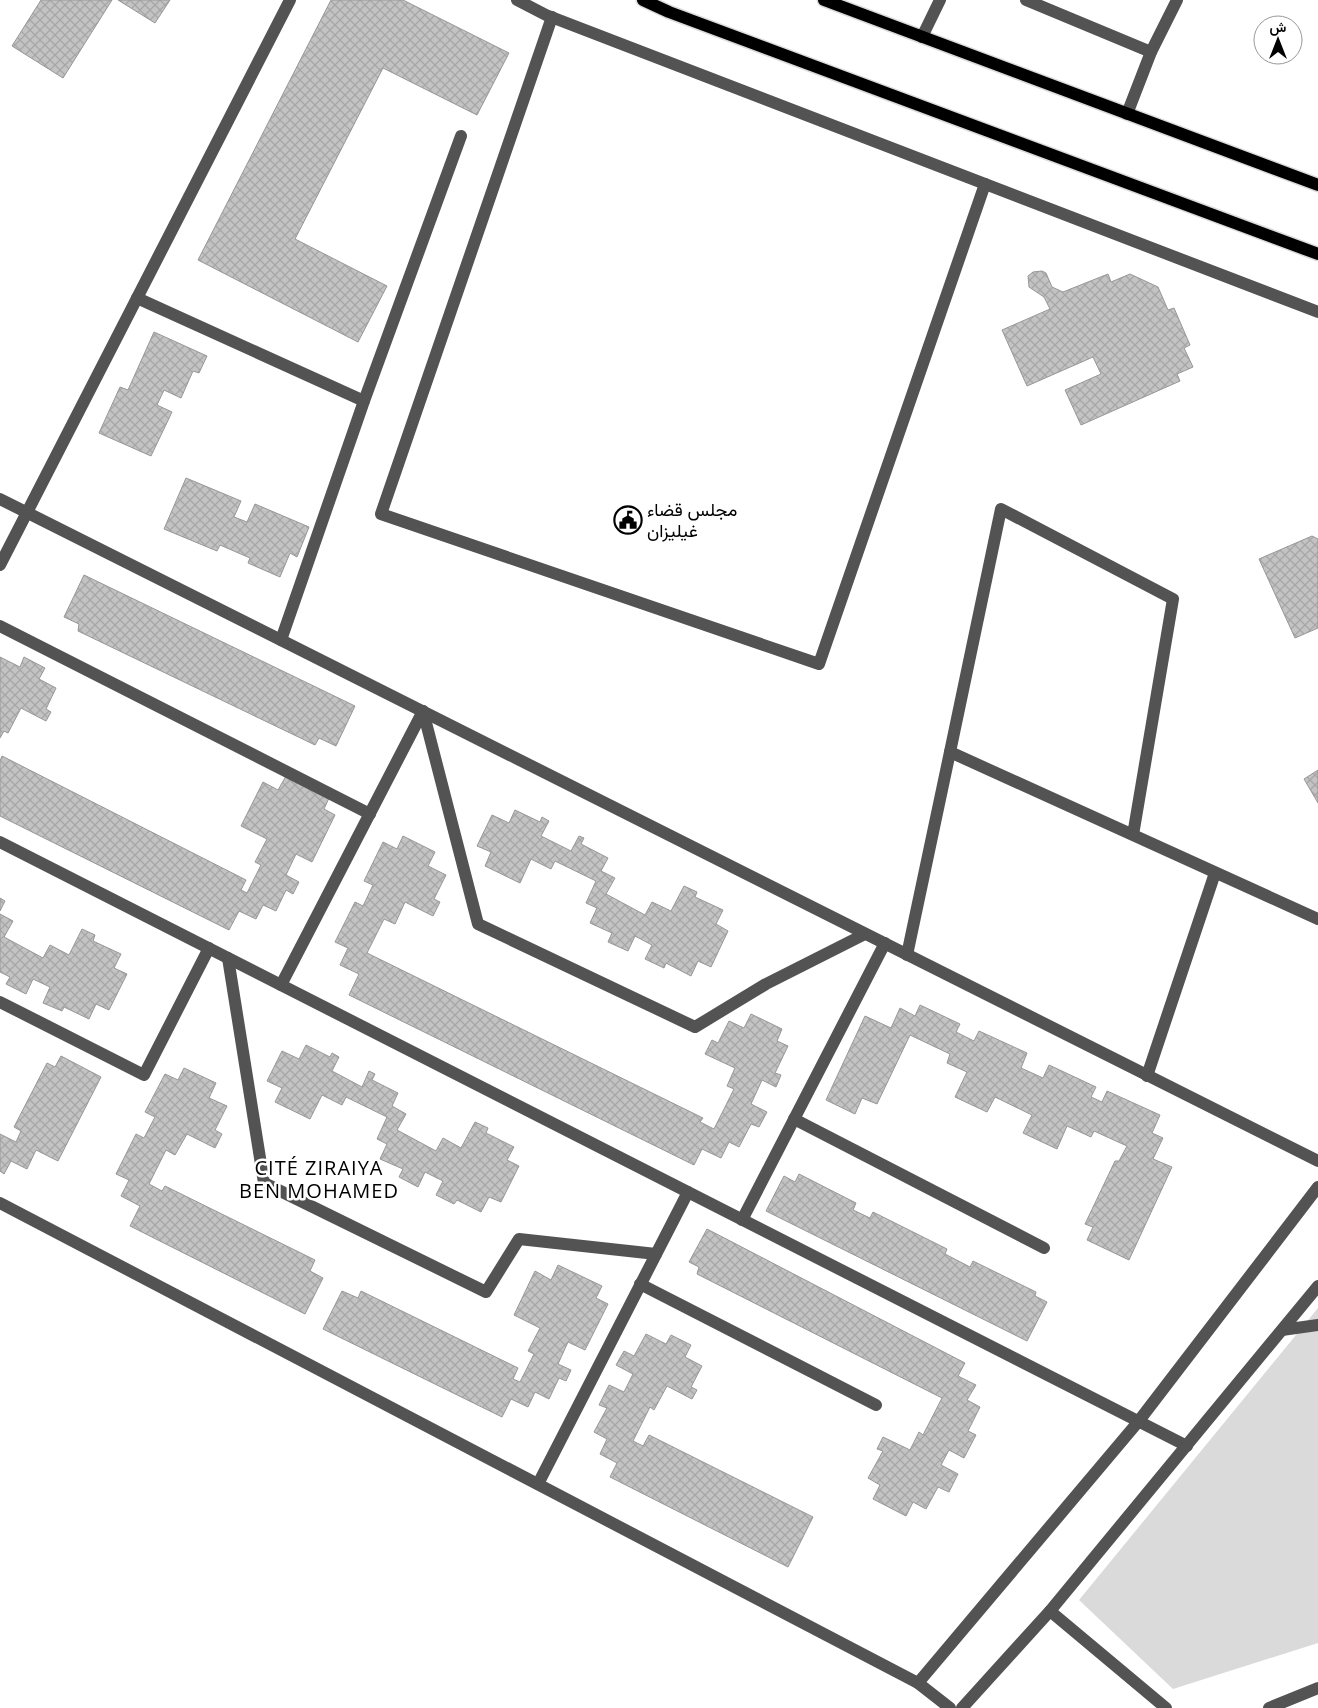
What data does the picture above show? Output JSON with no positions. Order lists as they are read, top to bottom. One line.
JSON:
{"districts":["CITÉ ZIRAIYA BEN MOHAMED"],"places":{"public building":["مجلس قضاء غيليزان"]},"north":"top"}
